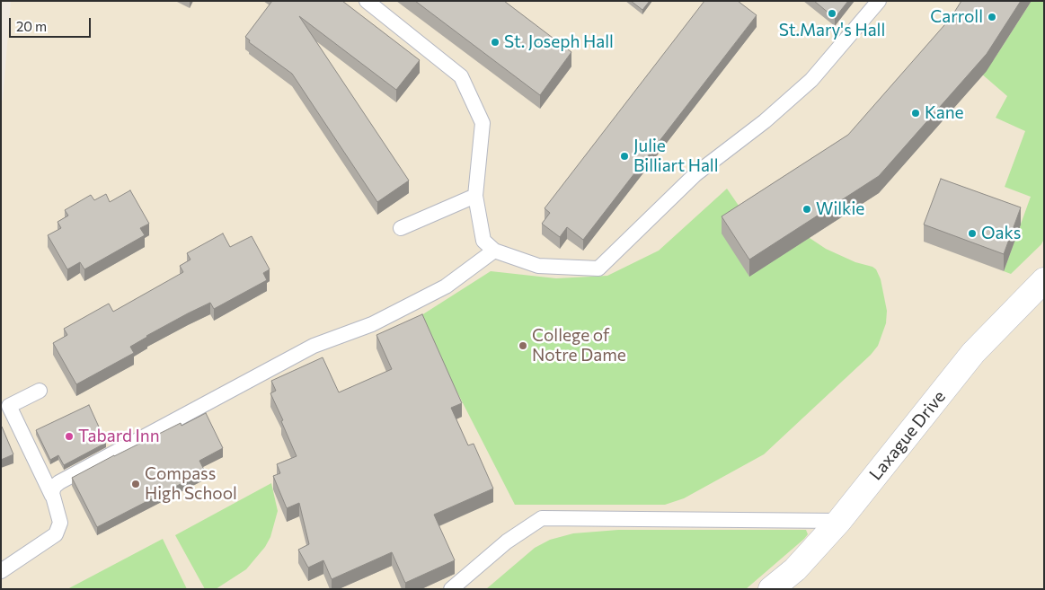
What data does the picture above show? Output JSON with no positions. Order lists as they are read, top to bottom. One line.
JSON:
{"streets":{"street":["Laxague Drive"]},"places":["St.Mary's Hall","Carroll","St. Joseph Hall","Kane","Julie Billiart Hall","Wilkie","Oaks","College of Notre Dame","Tabard Inn","Compass High School"],"scale_bar":"20 m"}
